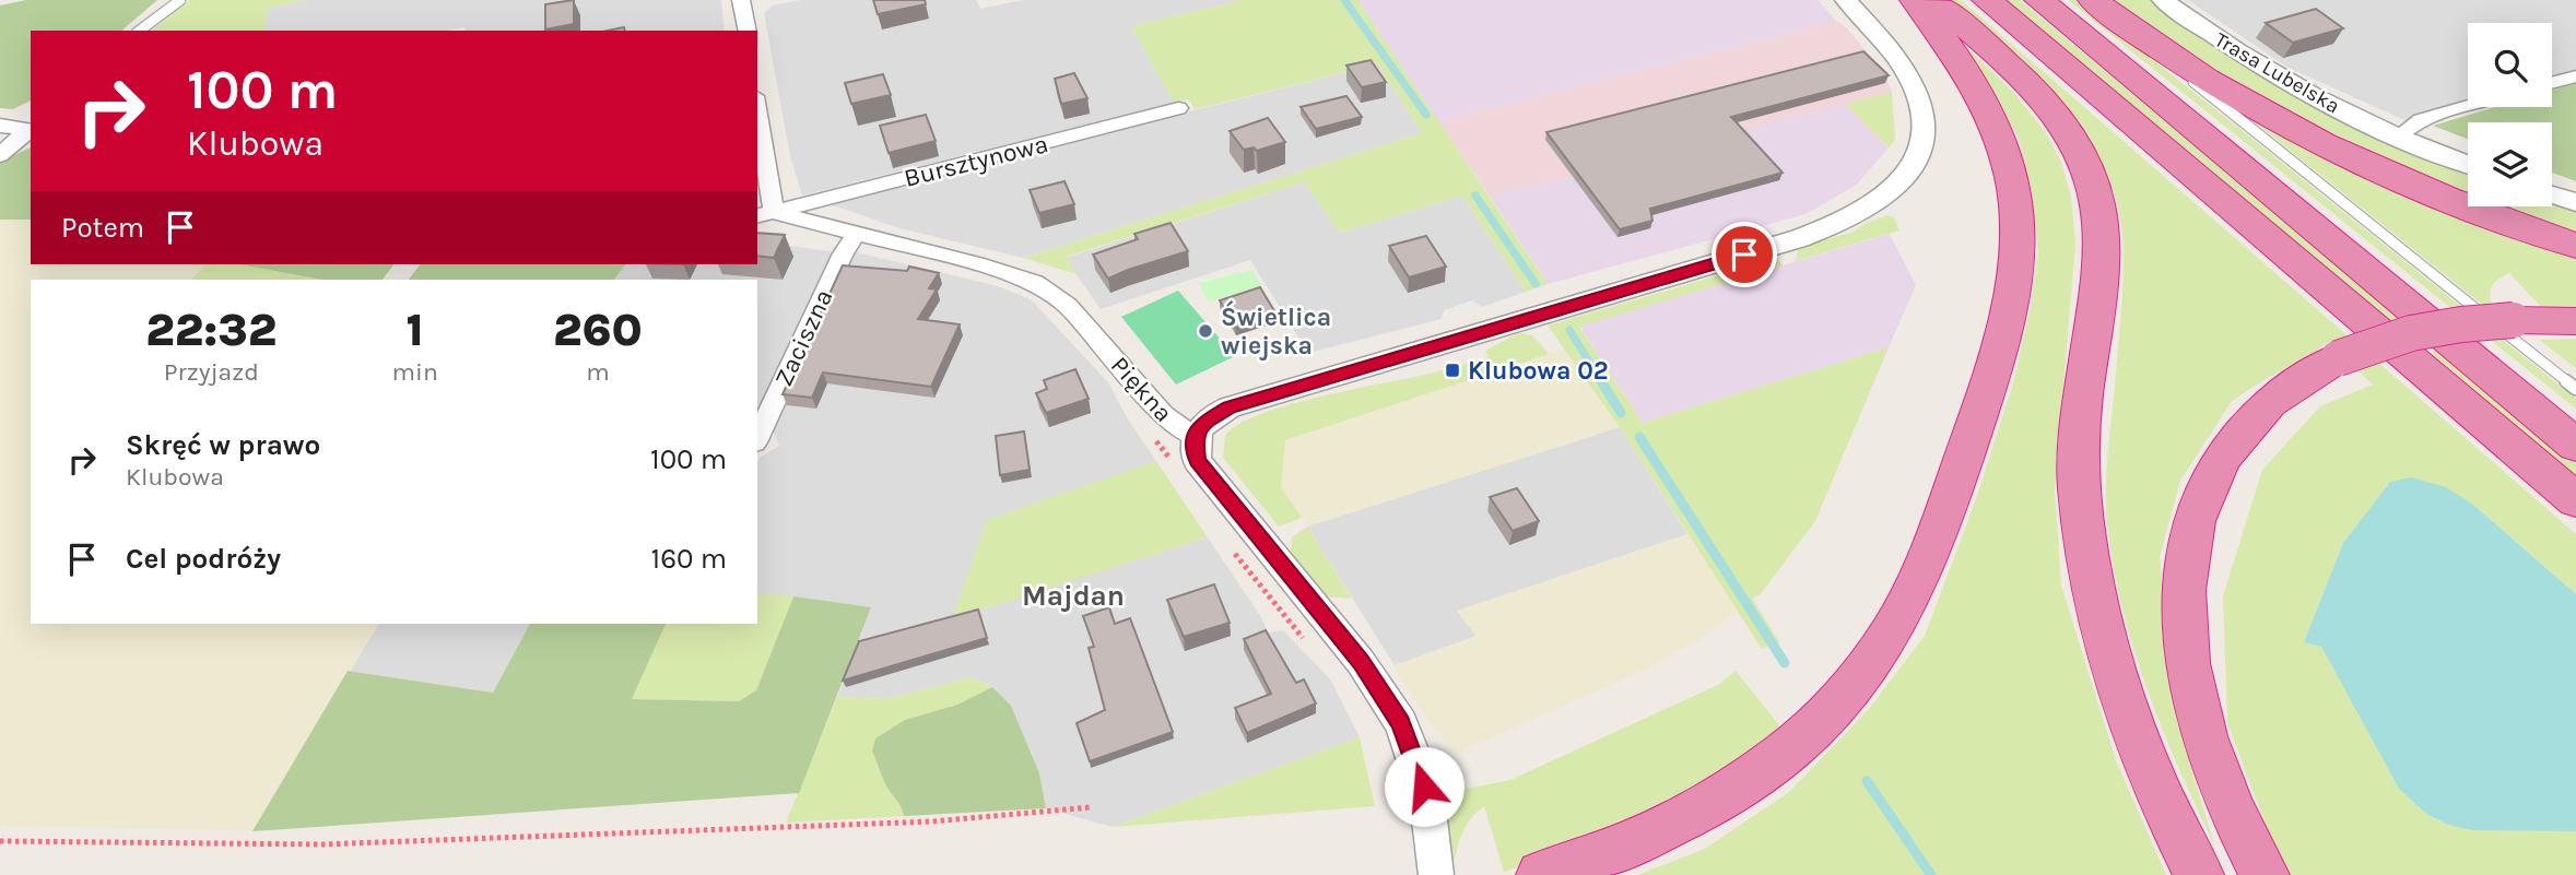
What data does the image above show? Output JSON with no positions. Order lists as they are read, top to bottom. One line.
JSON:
{"streets":{"street":["Trasa Lubelska","Bursztynowa","Zaciszna","Piękna"]},"crossings":[["Bursztynowa","Piękna"],["Zaciszna","Piękna"]],"districts":["Majdan"],"places":{"other":["Świetlica wiejska"],"transit":["Klubowa 02"]},"page":{"turn":["100 m","Klubowa"],"then":"Potem","eta":["22:32","Przyjazd","1","min","260","m"],"list":[{"name":"Skręć w prawo","note":"Klubowa","value":"100 m"},{"name":"Cel podróży","value":"160 m"}]}}
